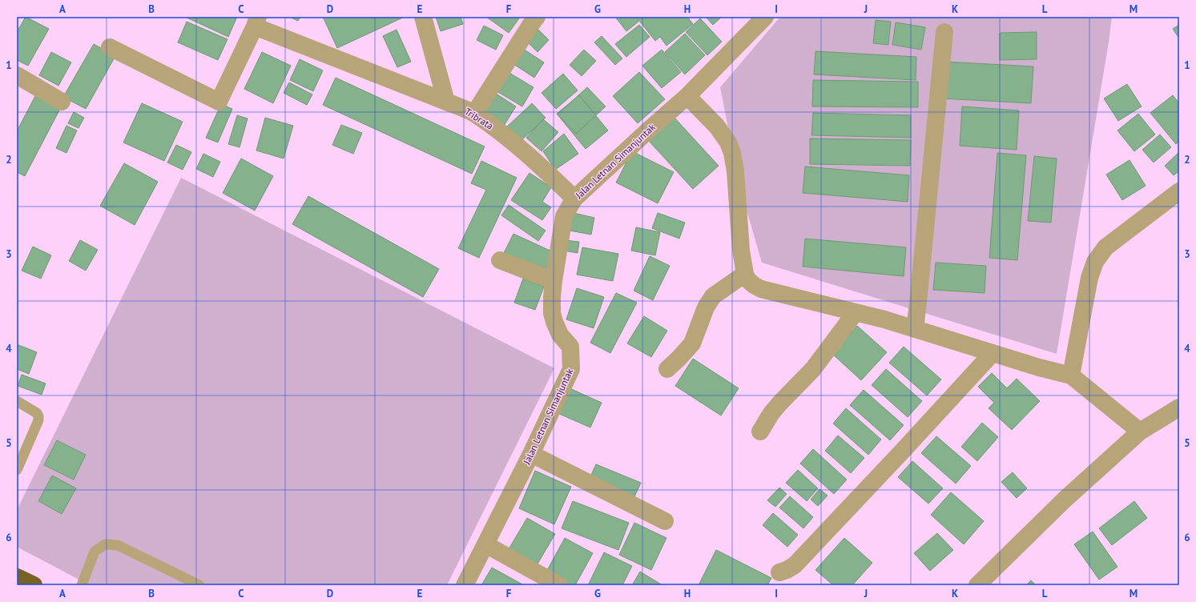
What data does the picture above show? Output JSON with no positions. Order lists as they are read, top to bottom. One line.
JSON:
{"streets":{"street":["Tribrata","Jalan Letnan Simanjuntak"]},"crossings":[["Tribrata","Jalan Letnan Simanjuntak"]],"grid":{"columns":["A","B","C","D","E","F","G","H","I","J","K","L","M"],"rows":["1","2","3","4","5","6"]}}
